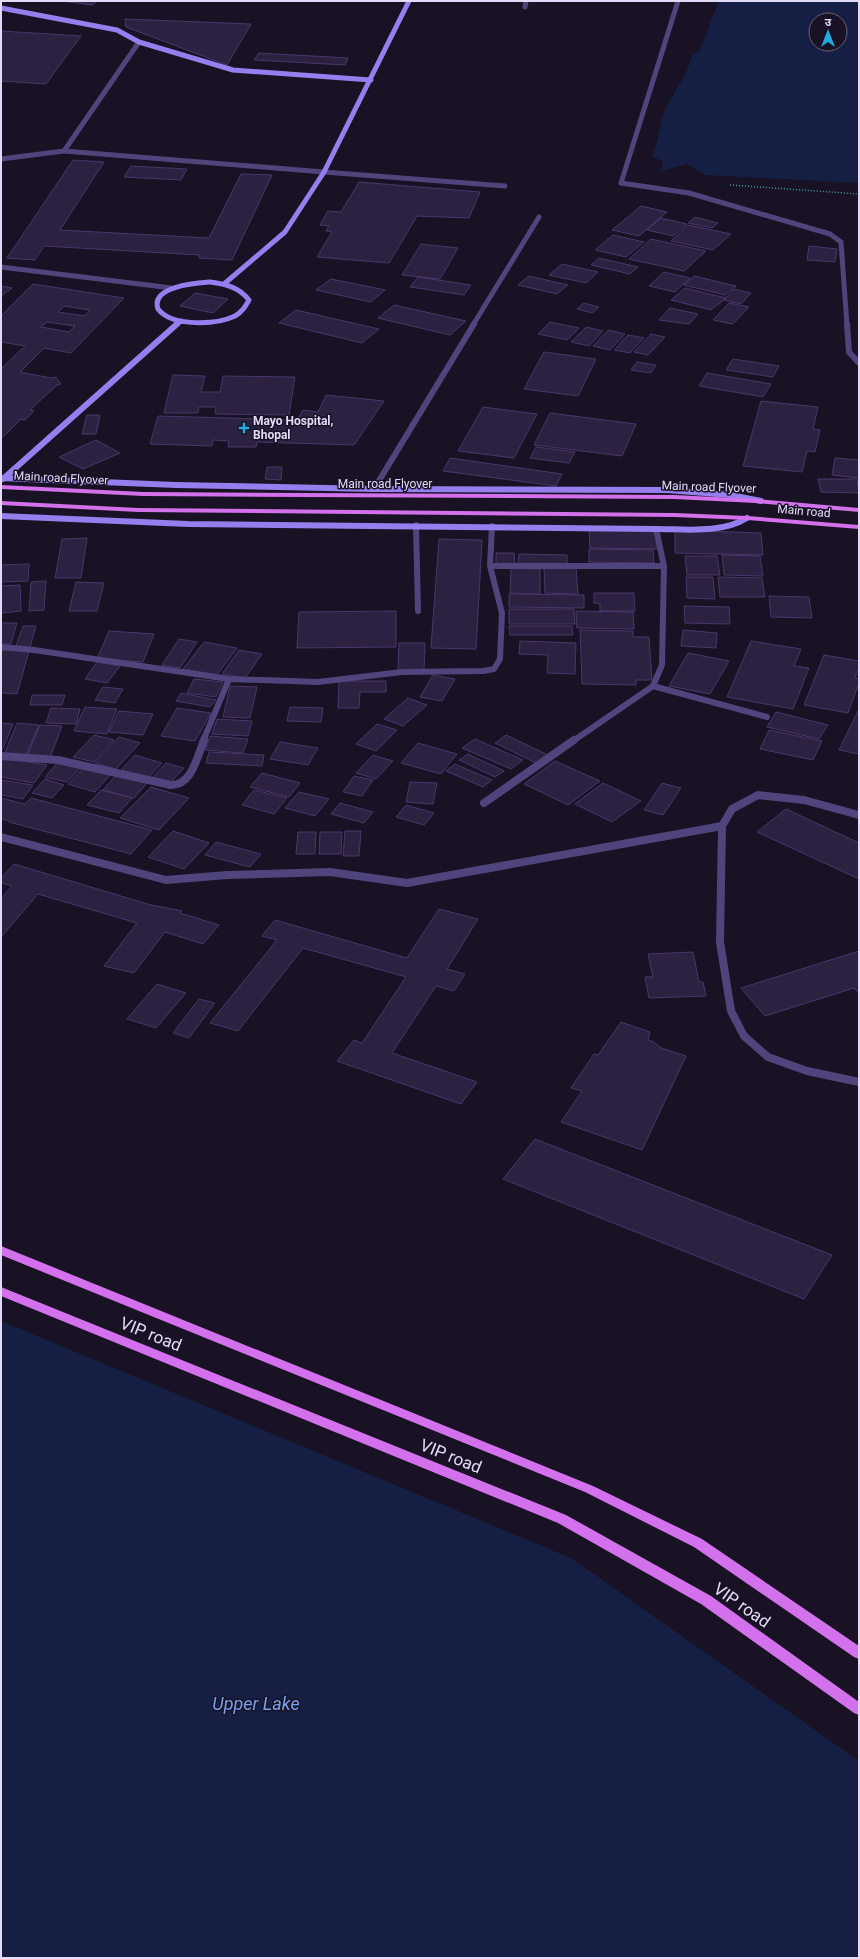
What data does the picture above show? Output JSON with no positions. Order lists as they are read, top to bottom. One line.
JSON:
{"streets":{"main road":["Main road Flyover","Main road","VIP road"]},"crossings":[["Main road Flyover","Main road"]],"water":["Upper Lake"],"places":{"health":["Mayo Hospital, Bhopal"]},"north":"top"}
